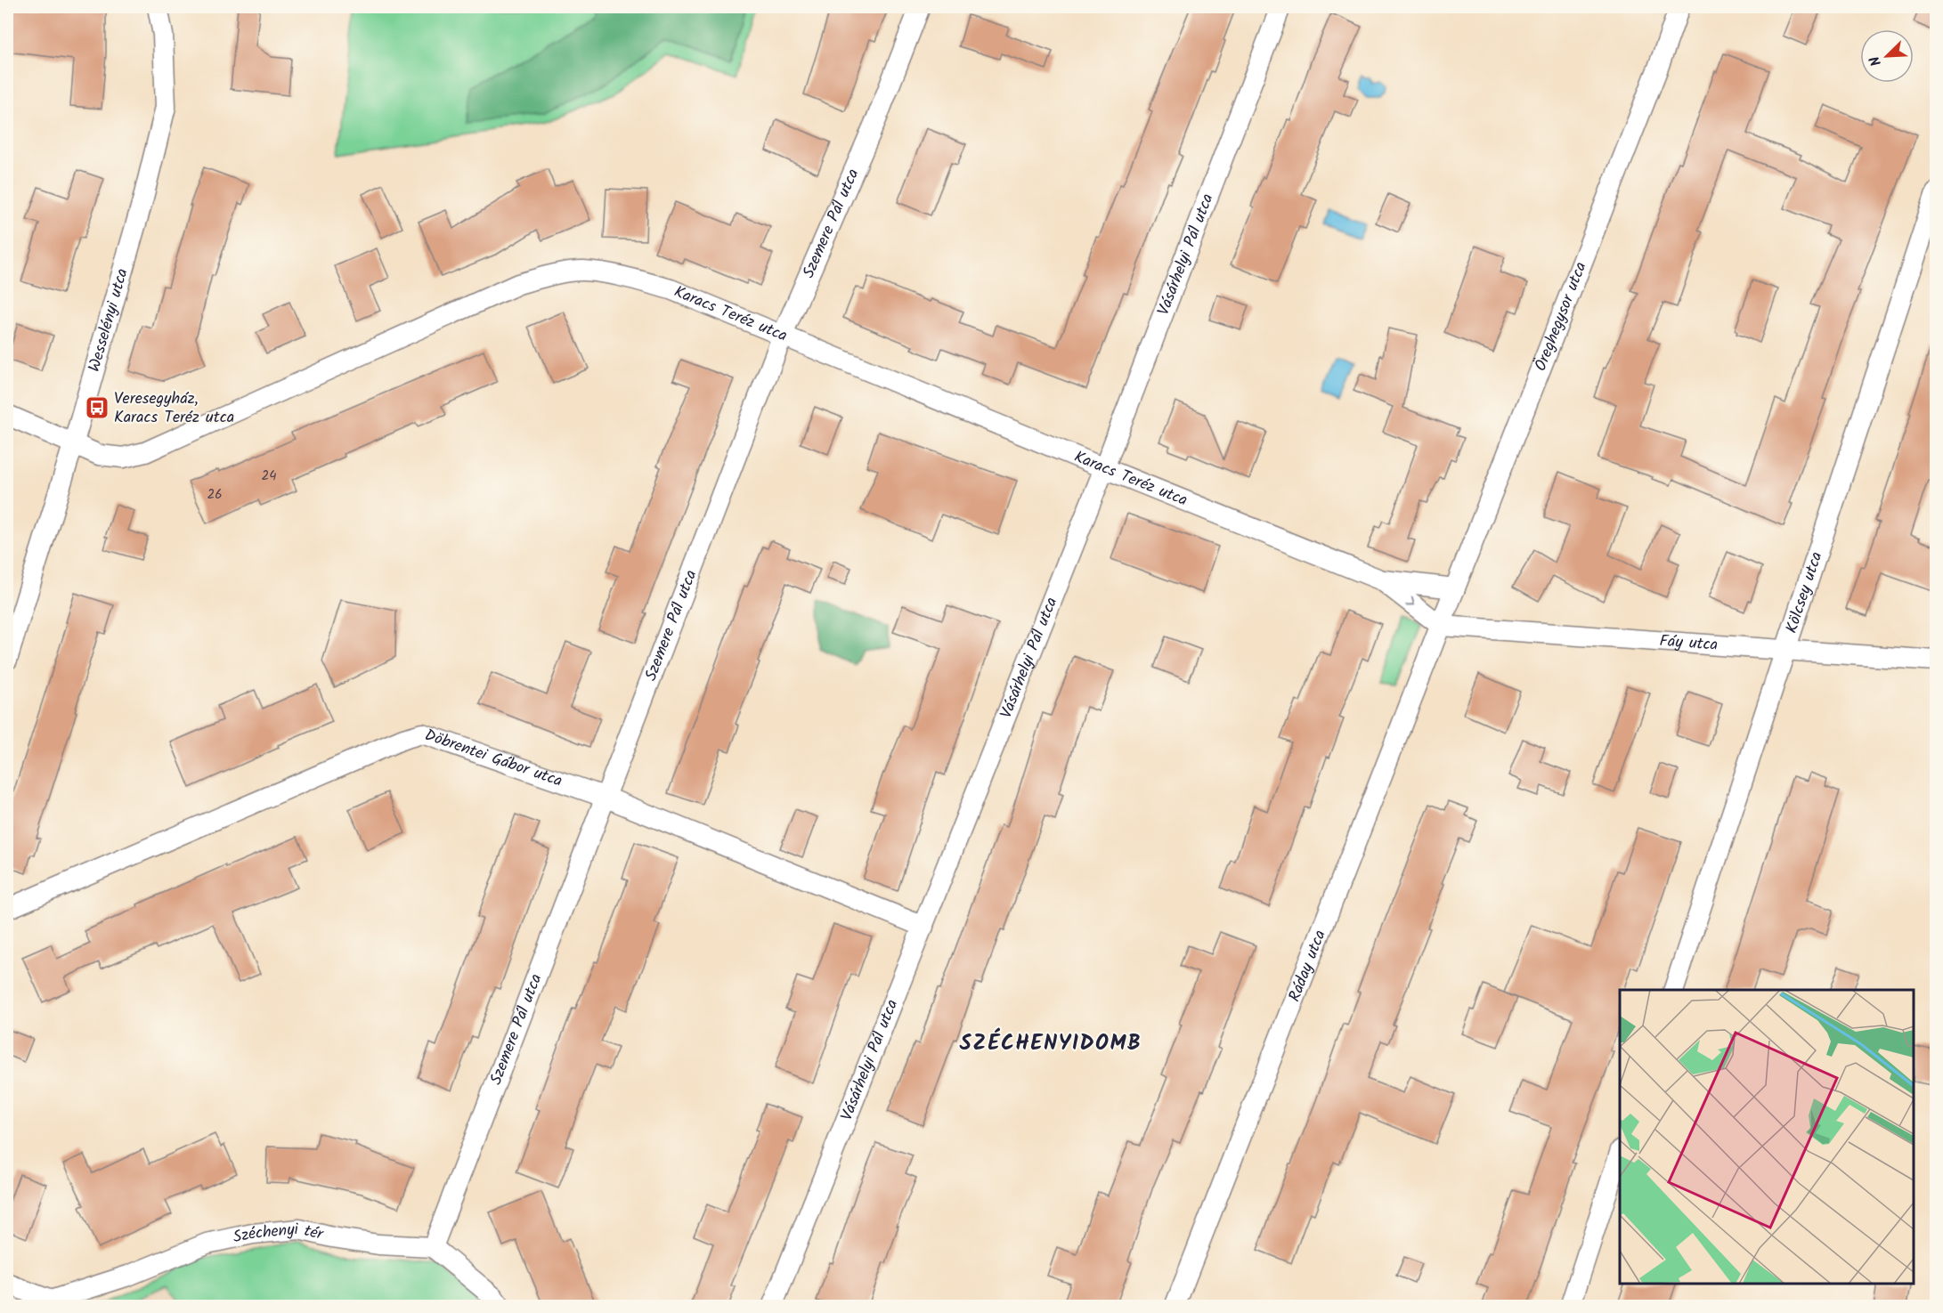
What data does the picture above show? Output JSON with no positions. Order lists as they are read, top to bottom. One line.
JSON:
{"streets":{"street":["Szemere Pál utca","Vásárhelyi Pál utca","Karacs Teréz utca","Öreghegysor utca","Wesselényi utca","Kölcsey utca","Fáy utca","Döbrentei Gábor utca","Ráday utca","Széchenyi tér"]},"crossings":[["Szemere Pál utca","Karacs Teréz utca"],["Szemere Pál utca","Döbrentei Gábor utca"],["Szemere Pál utca","Széchenyi tér"],["Vásárhelyi Pál utca","Karacs Teréz utca"],["Vásárhelyi Pál utca","Döbrentei Gábor utca"],["Karacs Teréz utca","Öreghegysor utca"],["Karacs Teréz utca","Wesselényi utca"],["Karacs Teréz utca","Fáy utca"],["Karacs Teréz utca","Ráday utca"],["Öreghegysor utca","Fáy utca"],["Öreghegysor utca","Ráday utca"],["Kölcsey utca","Fáy utca"],["Fáy utca","Ráday utca"]],"districts":["SZÉCHENYIDOMB"],"places":{"bus stop":["Veresegyház, Karacs Teréz utca"]},"house_numbers":["24","26"],"north":"bottom left"}
